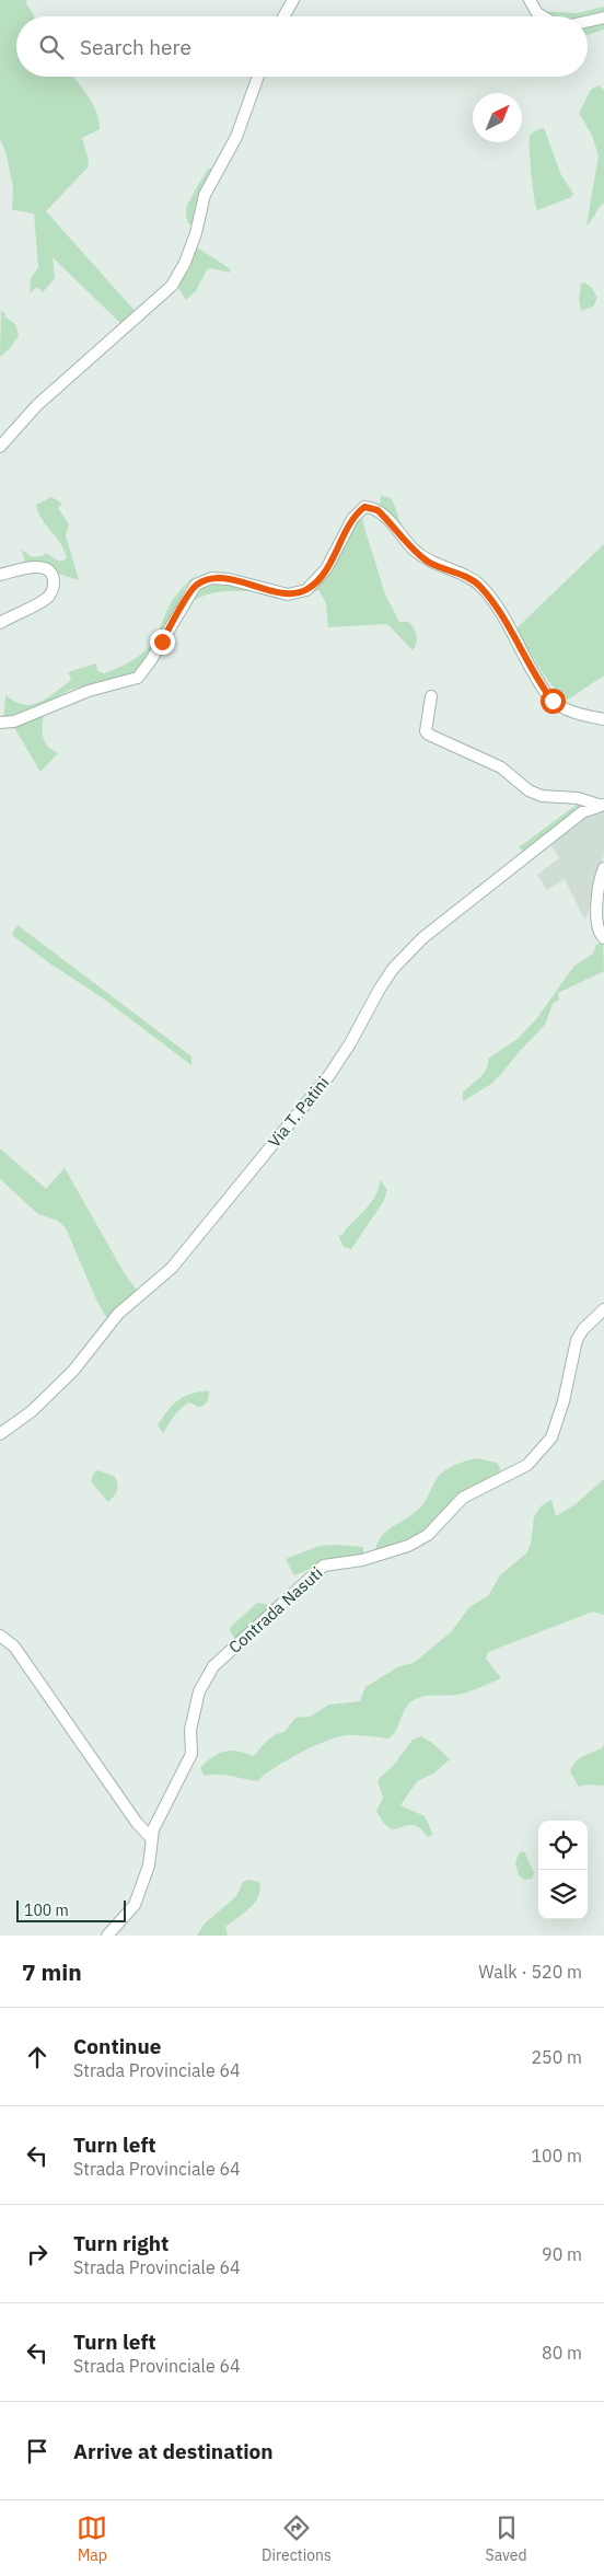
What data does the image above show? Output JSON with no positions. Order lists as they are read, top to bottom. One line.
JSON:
{"streets":{"street":["Via T. Patini","Contrada Nasuti"]},"scale_bar":"100 m","north":"top right","page":{"search":"Search here","scale":"100 m","heading":["7 min","Walk · 520 m"],"list":[["Continue","Strada Provinciale 64","250 m"],["Turn left","Strada Provinciale 64","100 m"],["Turn right","Strada Provinciale 64","90 m"],["Turn left","Strada Provinciale 64","80 m"],"Arrive at destination"],"nav":["Map","Directions","Saved"]}}
